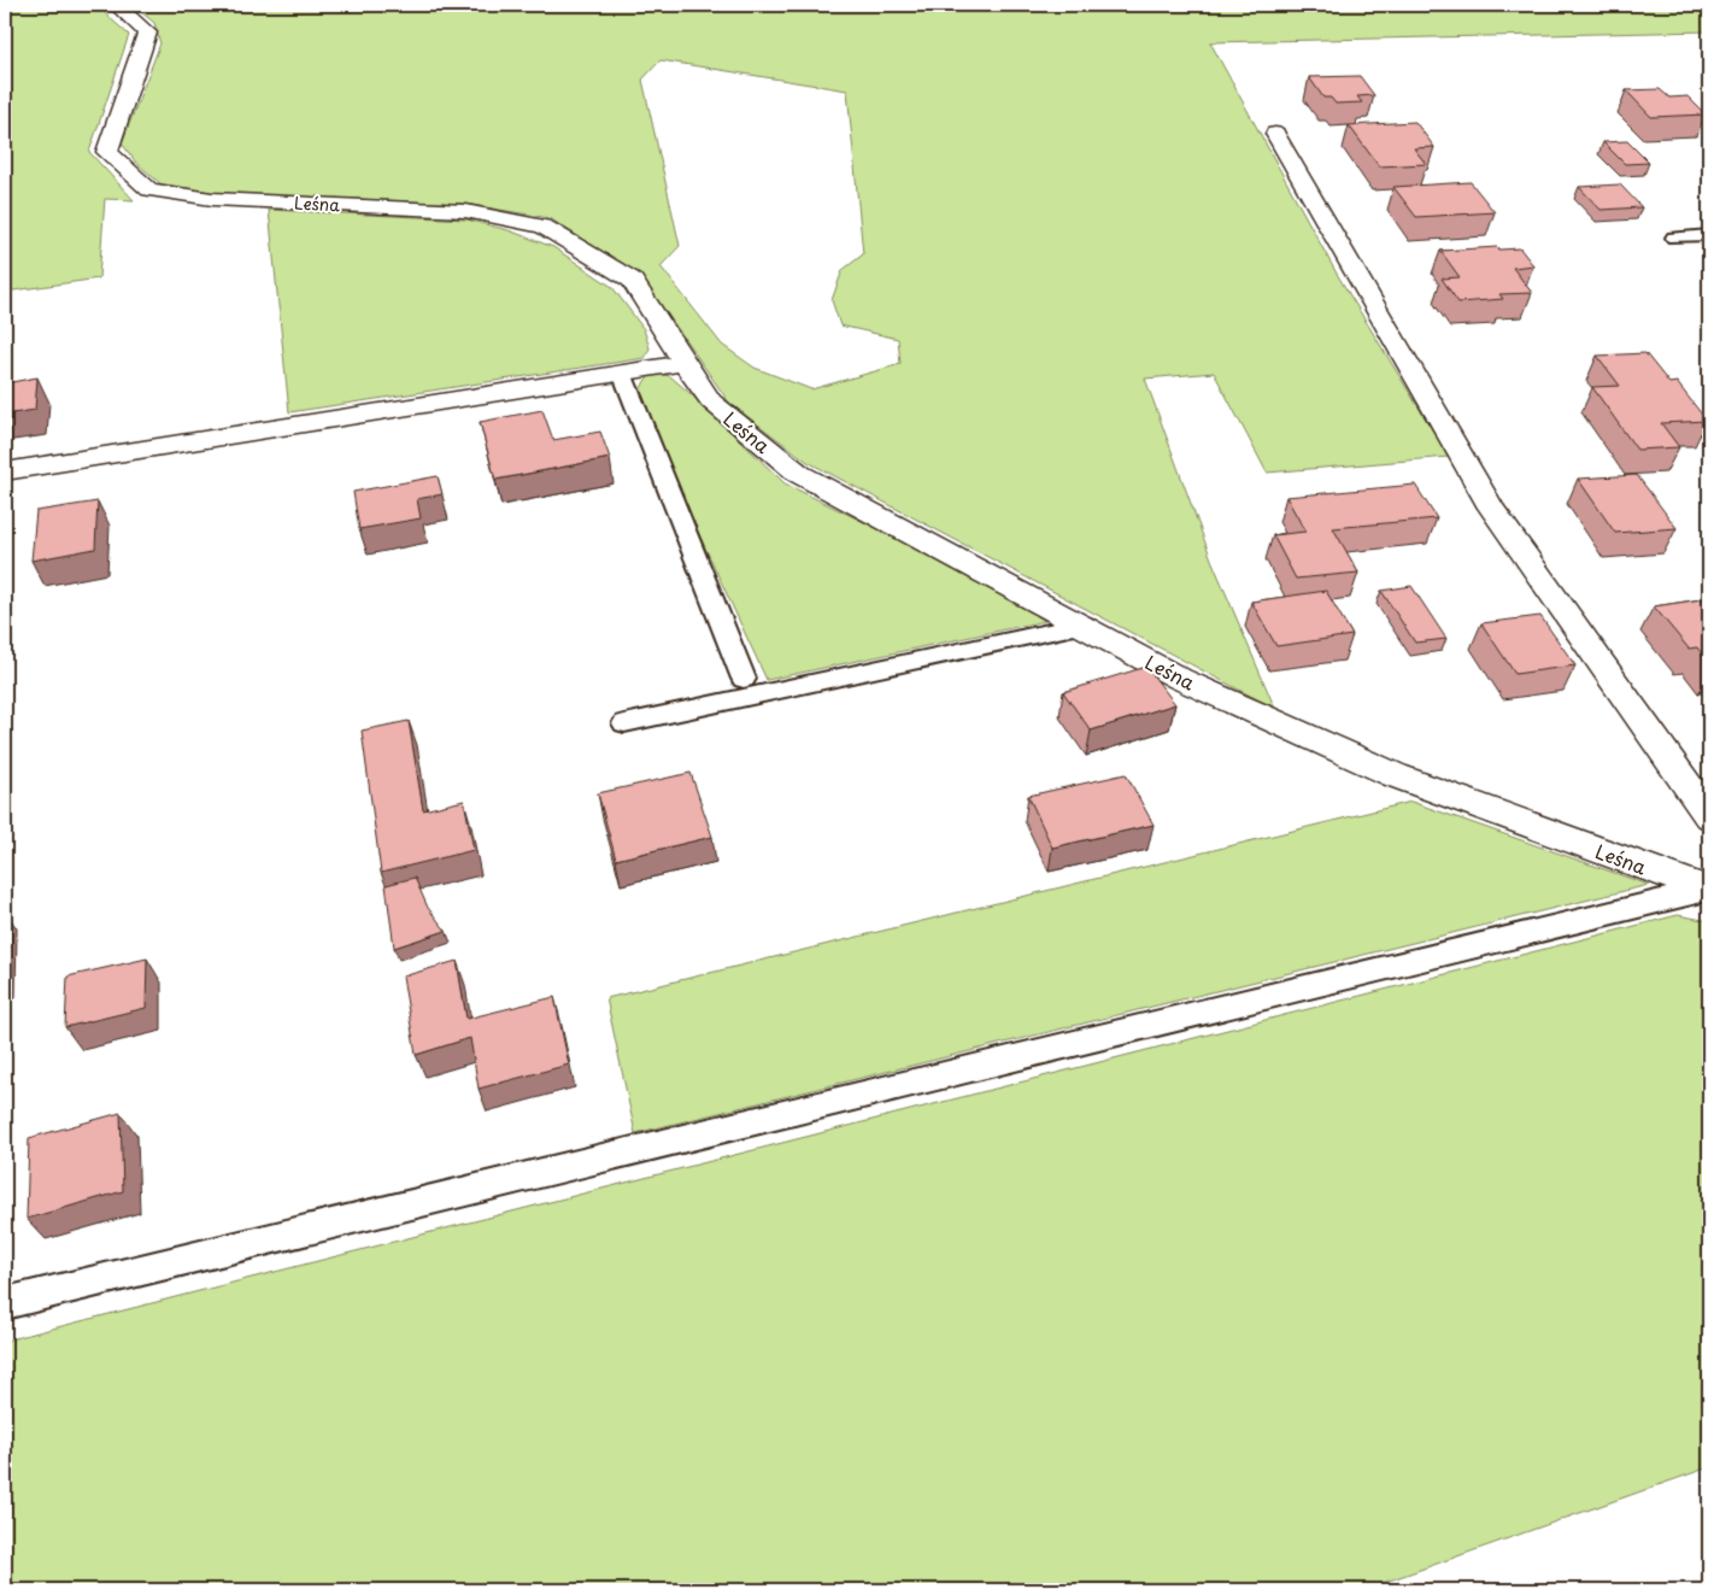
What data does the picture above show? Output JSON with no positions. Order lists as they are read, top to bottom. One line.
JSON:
{"streets":{"street":["Leśna"]}}
